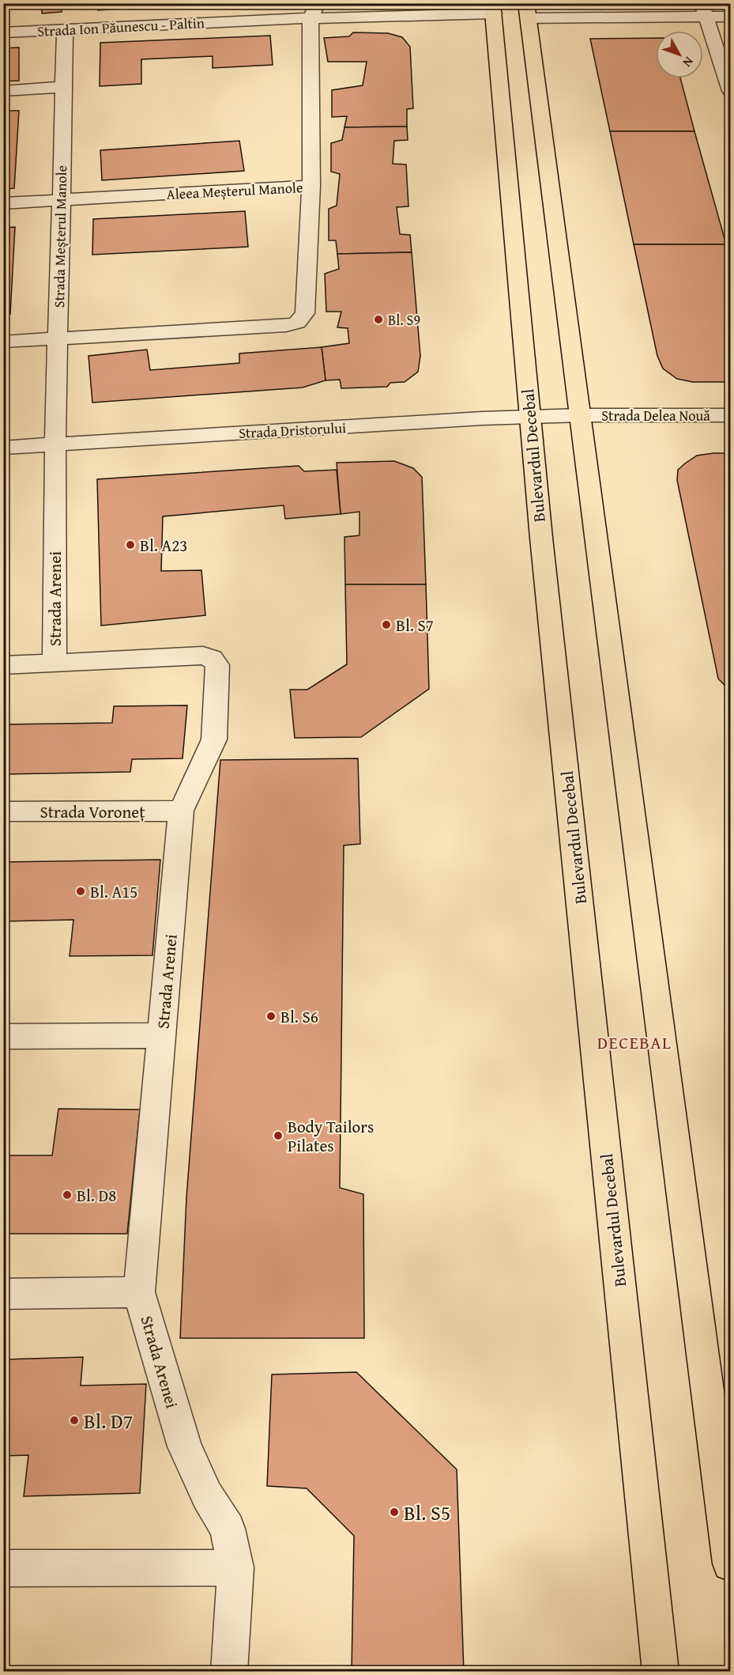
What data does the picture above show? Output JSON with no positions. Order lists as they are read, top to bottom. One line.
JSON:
{"streets":{"main road":["Bulevardul Decebal"],"street":["Strada Ion Păunescu - Paltin","Aleea Meșterul Manole","Strada Meșterul Manole","Strada Delea Nouă","Strada Dristorului","Strada Arenei","Strada Voroneț"]},"crossings":[["Strada Ion Păunescu - Paltin","Aleea Meșterul Manole"],["Strada Ion Păunescu - Paltin","Strada Meșterul Manole"],["Strada Ion Păunescu - Paltin","Bulevardul Decebal"],["Aleea Meșterul Manole","Strada Meșterul Manole"],["Strada Meșterul Manole","Strada Dristorului"],["Strada Meșterul Manole","Strada Arenei"],["Strada Delea Nouă","Strada Dristorului"],["Strada Dristorului","Bulevardul Decebal"],["Strada Dristorului","Strada Arenei"],["Strada Arenei","Strada Voroneț"]],"districts":["DECEBAL"],"places":["Bl. S9","Bl. A23","Bl. S7","Bl. A15","Bl. S6","Body Tailors Pilates","Bl. D8","Bl. D7","Bl. S5"],"north":"bottom right"}
